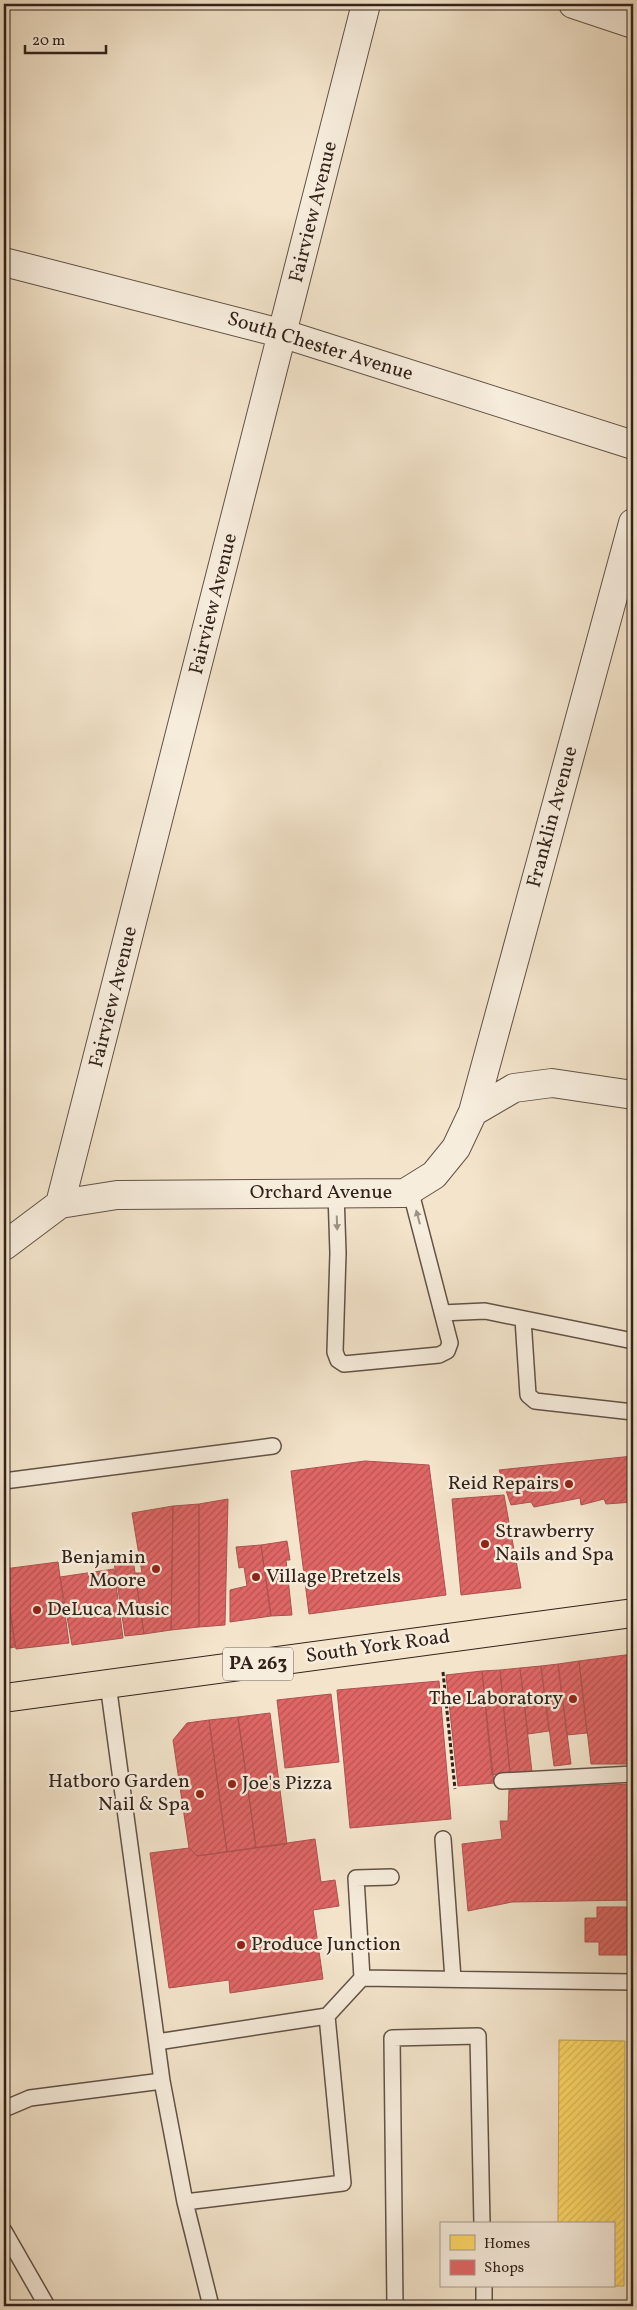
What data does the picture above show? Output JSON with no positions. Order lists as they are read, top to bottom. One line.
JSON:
{"streets":{"highway":["South York Road","PA 263"],"street":["Fairview Avenue","South Chester Avenue","Franklin Avenue","Orchard Avenue"]},"crossings":[["Fairview Avenue","South Chester Avenue"],["Fairview Avenue","Orchard Avenue"],["Franklin Avenue","Orchard Avenue"]],"places":["Reid Repairs","Strawberry Nails and Spa","Benjamin Moore","Village Pretzels","DeLuca Music","The Laboratory","Joe's Pizza","Hatboro Garden Nail & Spa","Produce Junction"],"legend":["Homes","Shops"],"scale_bar":"20 m"}
